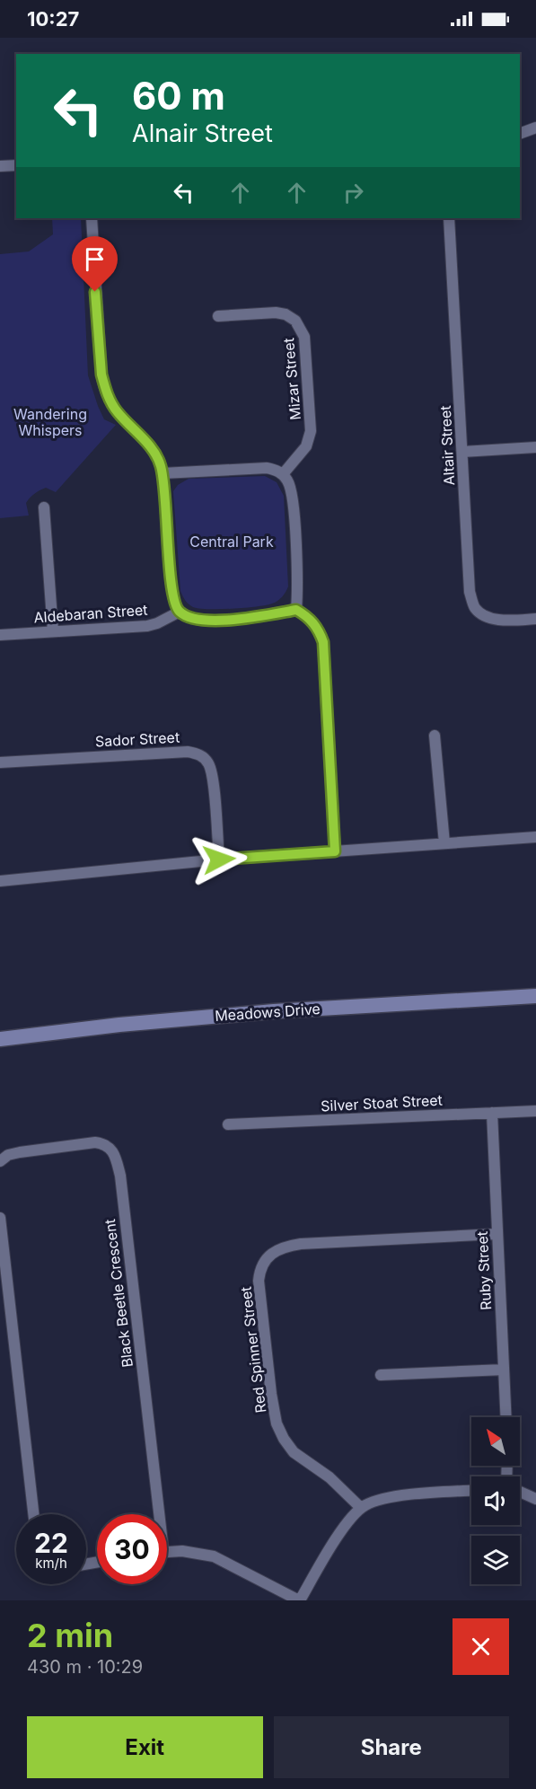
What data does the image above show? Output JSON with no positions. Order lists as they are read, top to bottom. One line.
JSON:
{"streets":{"street":["Mizar Street","Altair Street","Aldebaran Street","Sador Street","Meadows Drive","Silver Stoat Street","Ruby Street","Black Beetle Crescent","Red Spinner Street"]},"crossings":[["Silver Stoat Street","Ruby Street"],["Ruby Street","Red Spinner Street"]],"parks":["Wandering Whispers","Central Park"],"north":"top left","page":{"status":"10:27","turn":["60 m","Alnair Street"],"speed":"22 km/h","limit":"30","heading":["2 min","430 m · 10:29"],"buttons":["Exit","Share"]}}
